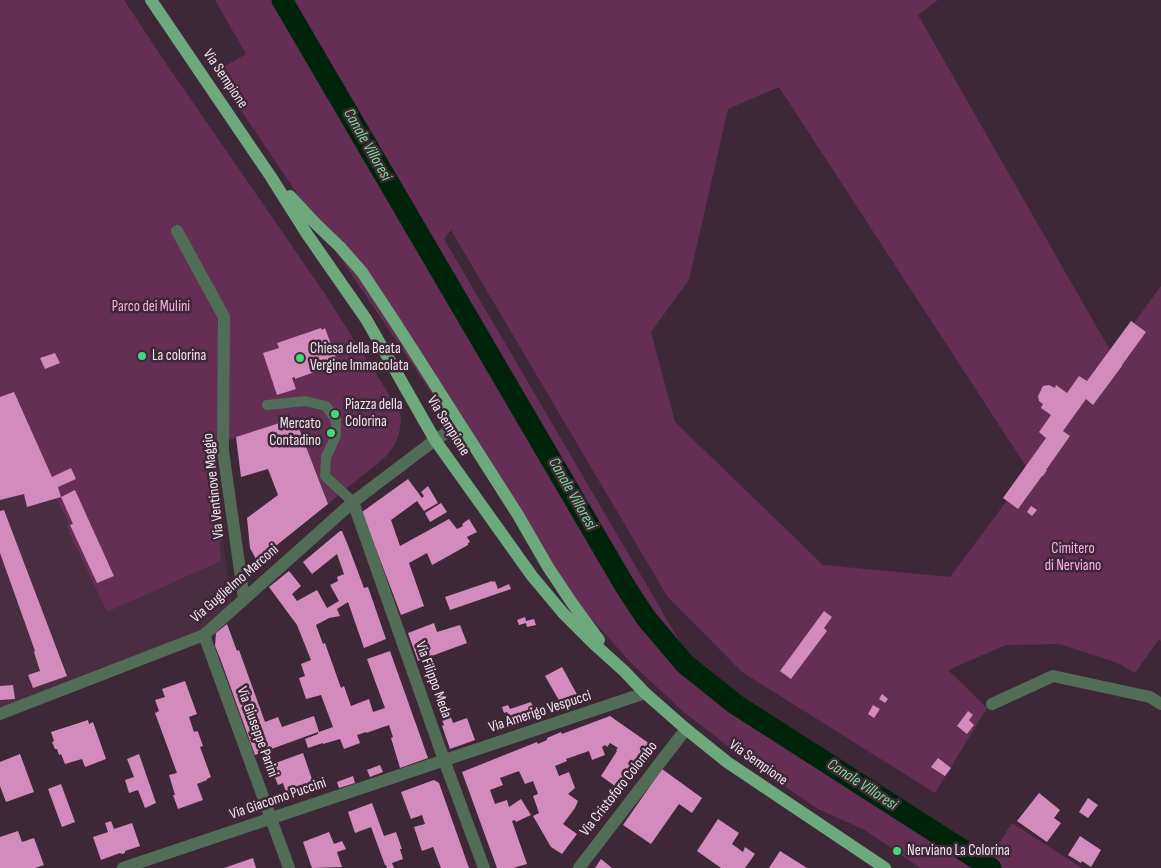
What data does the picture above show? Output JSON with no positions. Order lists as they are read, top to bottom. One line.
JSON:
{"streets":{"main road":["Via Sempione"],"street":["Via Ventinove Maggio","Via Guglielmo Marconi","Via Filippo Meda","Via Amerigo Vespucci","Via Giuseppe Parini","Via Cristoforo Colombo","Via Giacomo Puccini"]},"crossings":[["Via Sempione","Via Guglielmo Marconi"],["Via Sempione","Via Amerigo Vespucci"],["Via Sempione","Via Cristoforo Colombo"],["Via Ventinove Maggio","Via Guglielmo Marconi"],["Via Guglielmo Marconi","Via Filippo Meda"],["Via Guglielmo Marconi","Via Giuseppe Parini"],["Via Filippo Meda","Via Amerigo Vespucci"],["Via Filippo Meda","Via Giacomo Puccini"],["Via Amerigo Vespucci","Via Giacomo Puccini"],["Via Giuseppe Parini","Via Giacomo Puccini"]],"water":["Canale Villoresi"],"parks":["Parco dei Mulini","Cimitero di Nerviano"],"places":["La colorina","Chiesa della Beata Vergine Immacolata","Piazza della Colorina","Mercato Contadino","Nerviano La Colorina"]}
